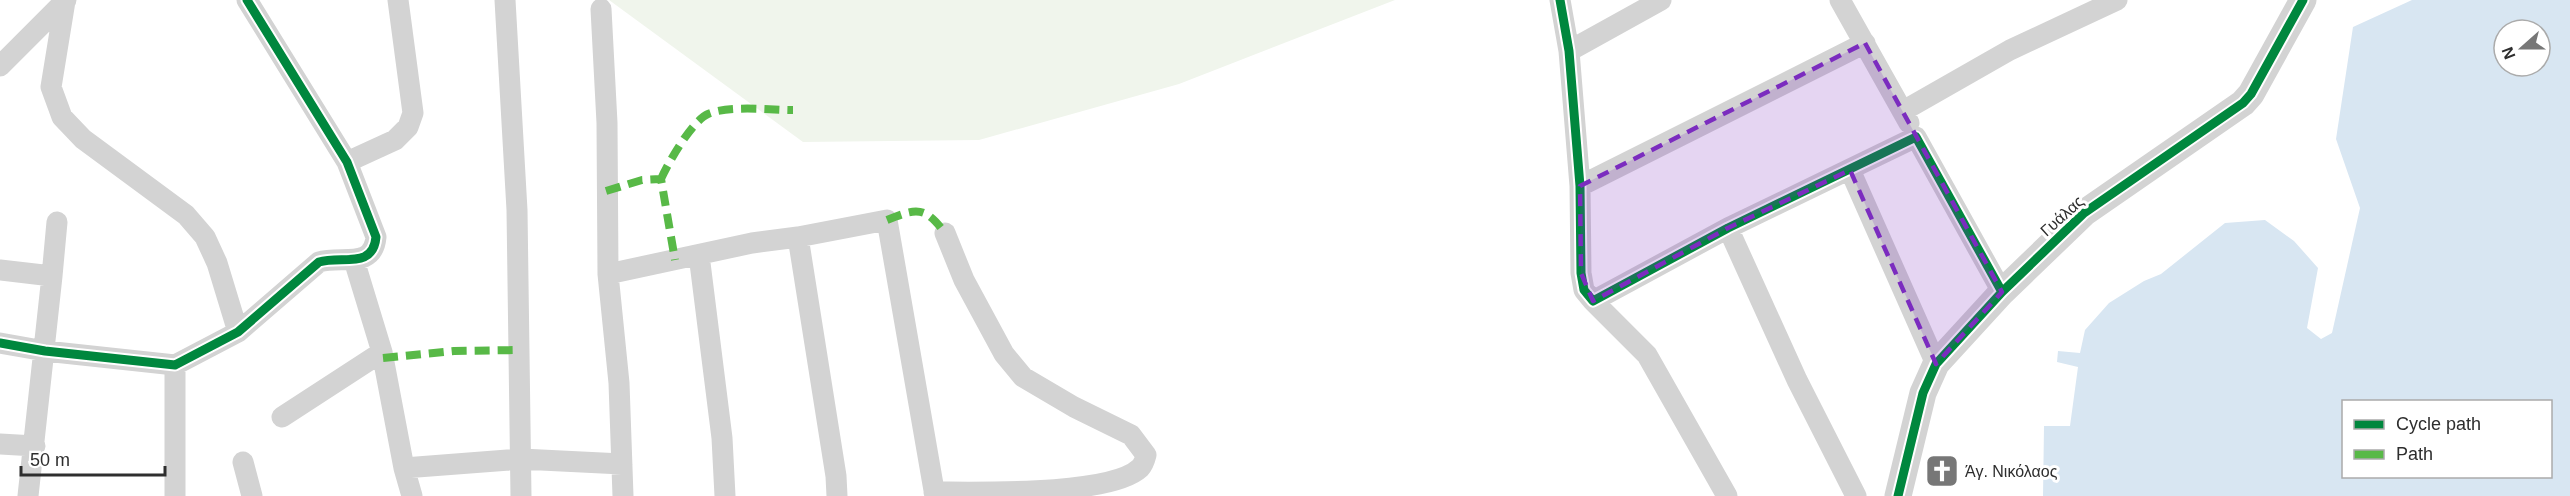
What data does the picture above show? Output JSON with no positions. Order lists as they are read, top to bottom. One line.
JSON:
{"streets":{"street":["Γυάλας"]},"places":{"church":["Άγ. Νικόλαος"]},"legend":["Cycle path","Path"],"scale_bar":"50 m","north":"left"}
